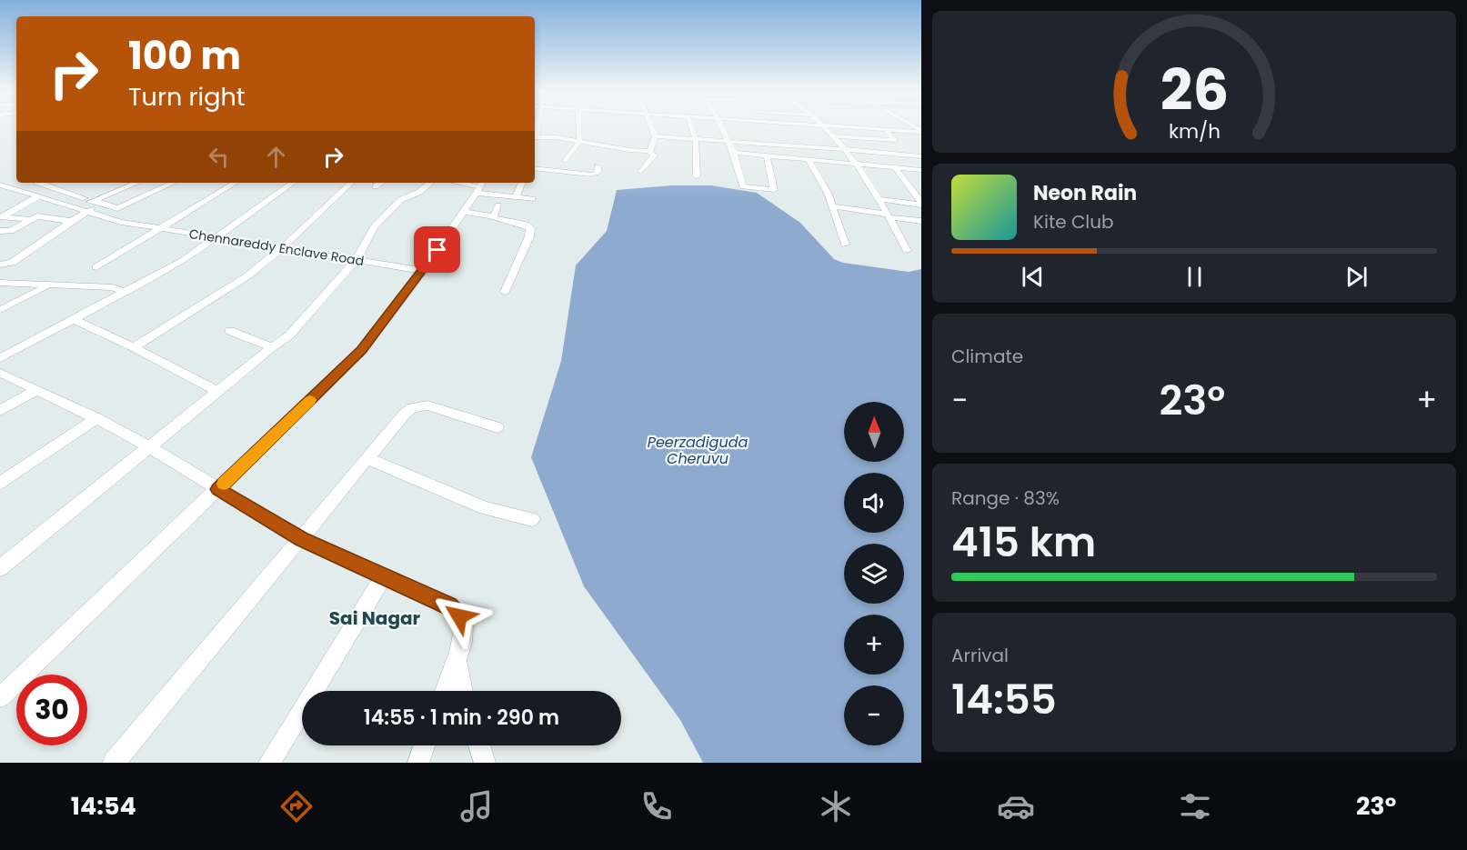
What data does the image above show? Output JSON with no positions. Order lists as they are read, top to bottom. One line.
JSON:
{"streets":{"street":["Chennareddy Enclave Road"]},"districts":["Sai Nagar"],"water":["Peerzadiguda Cheruvu"],"north":"top","page":{"turn":["100 m","Turn right"],"song":["Neon Rain","Kite Club"],"tile":["Climate",["Range · 83%","415 km"],["Arrival","14:55"]],"heat":["−","23°","+"],"map_buttons":["+","−"],"limit":"30","trip":"14:55 · 1 min · 290 m","tabs":["14:54","23°"],"gauge":["26","km/h"]}}
